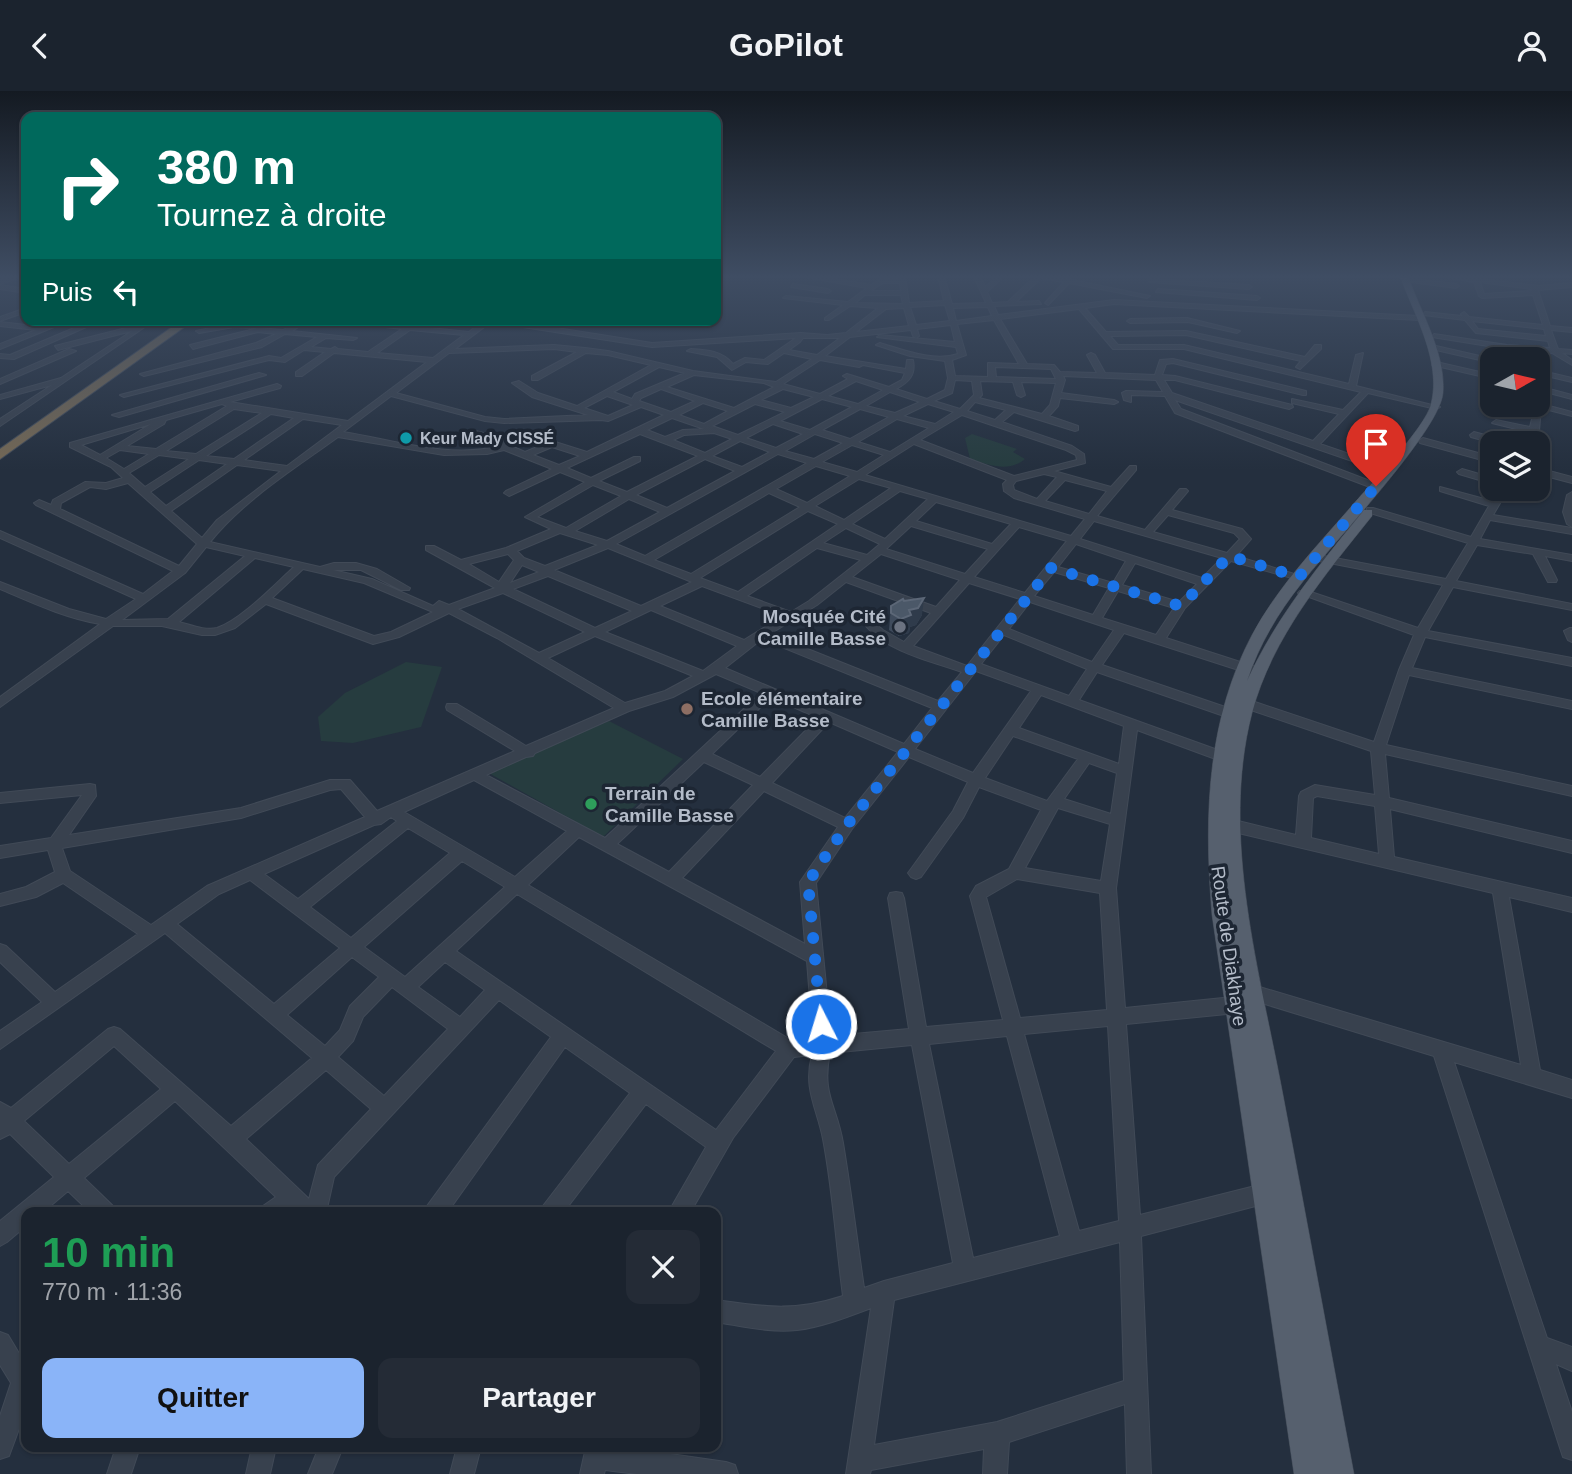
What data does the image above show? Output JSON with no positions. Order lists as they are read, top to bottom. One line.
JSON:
{"streets":{"main road":["Route de Diakhaye"]},"places":["Keur Mady CISSÉ","Mosquée Cité Camille Basse","Ecole élémentaire Camille Basse","Terrain de Camille Basse"],"north":"right","page":{"header":"GoPilot","turn":["380 m","Tournez à droite"],"then":"Puis","heading":["10 min","770 m · 11:36"],"buttons":["Quitter","Partager"]}}
